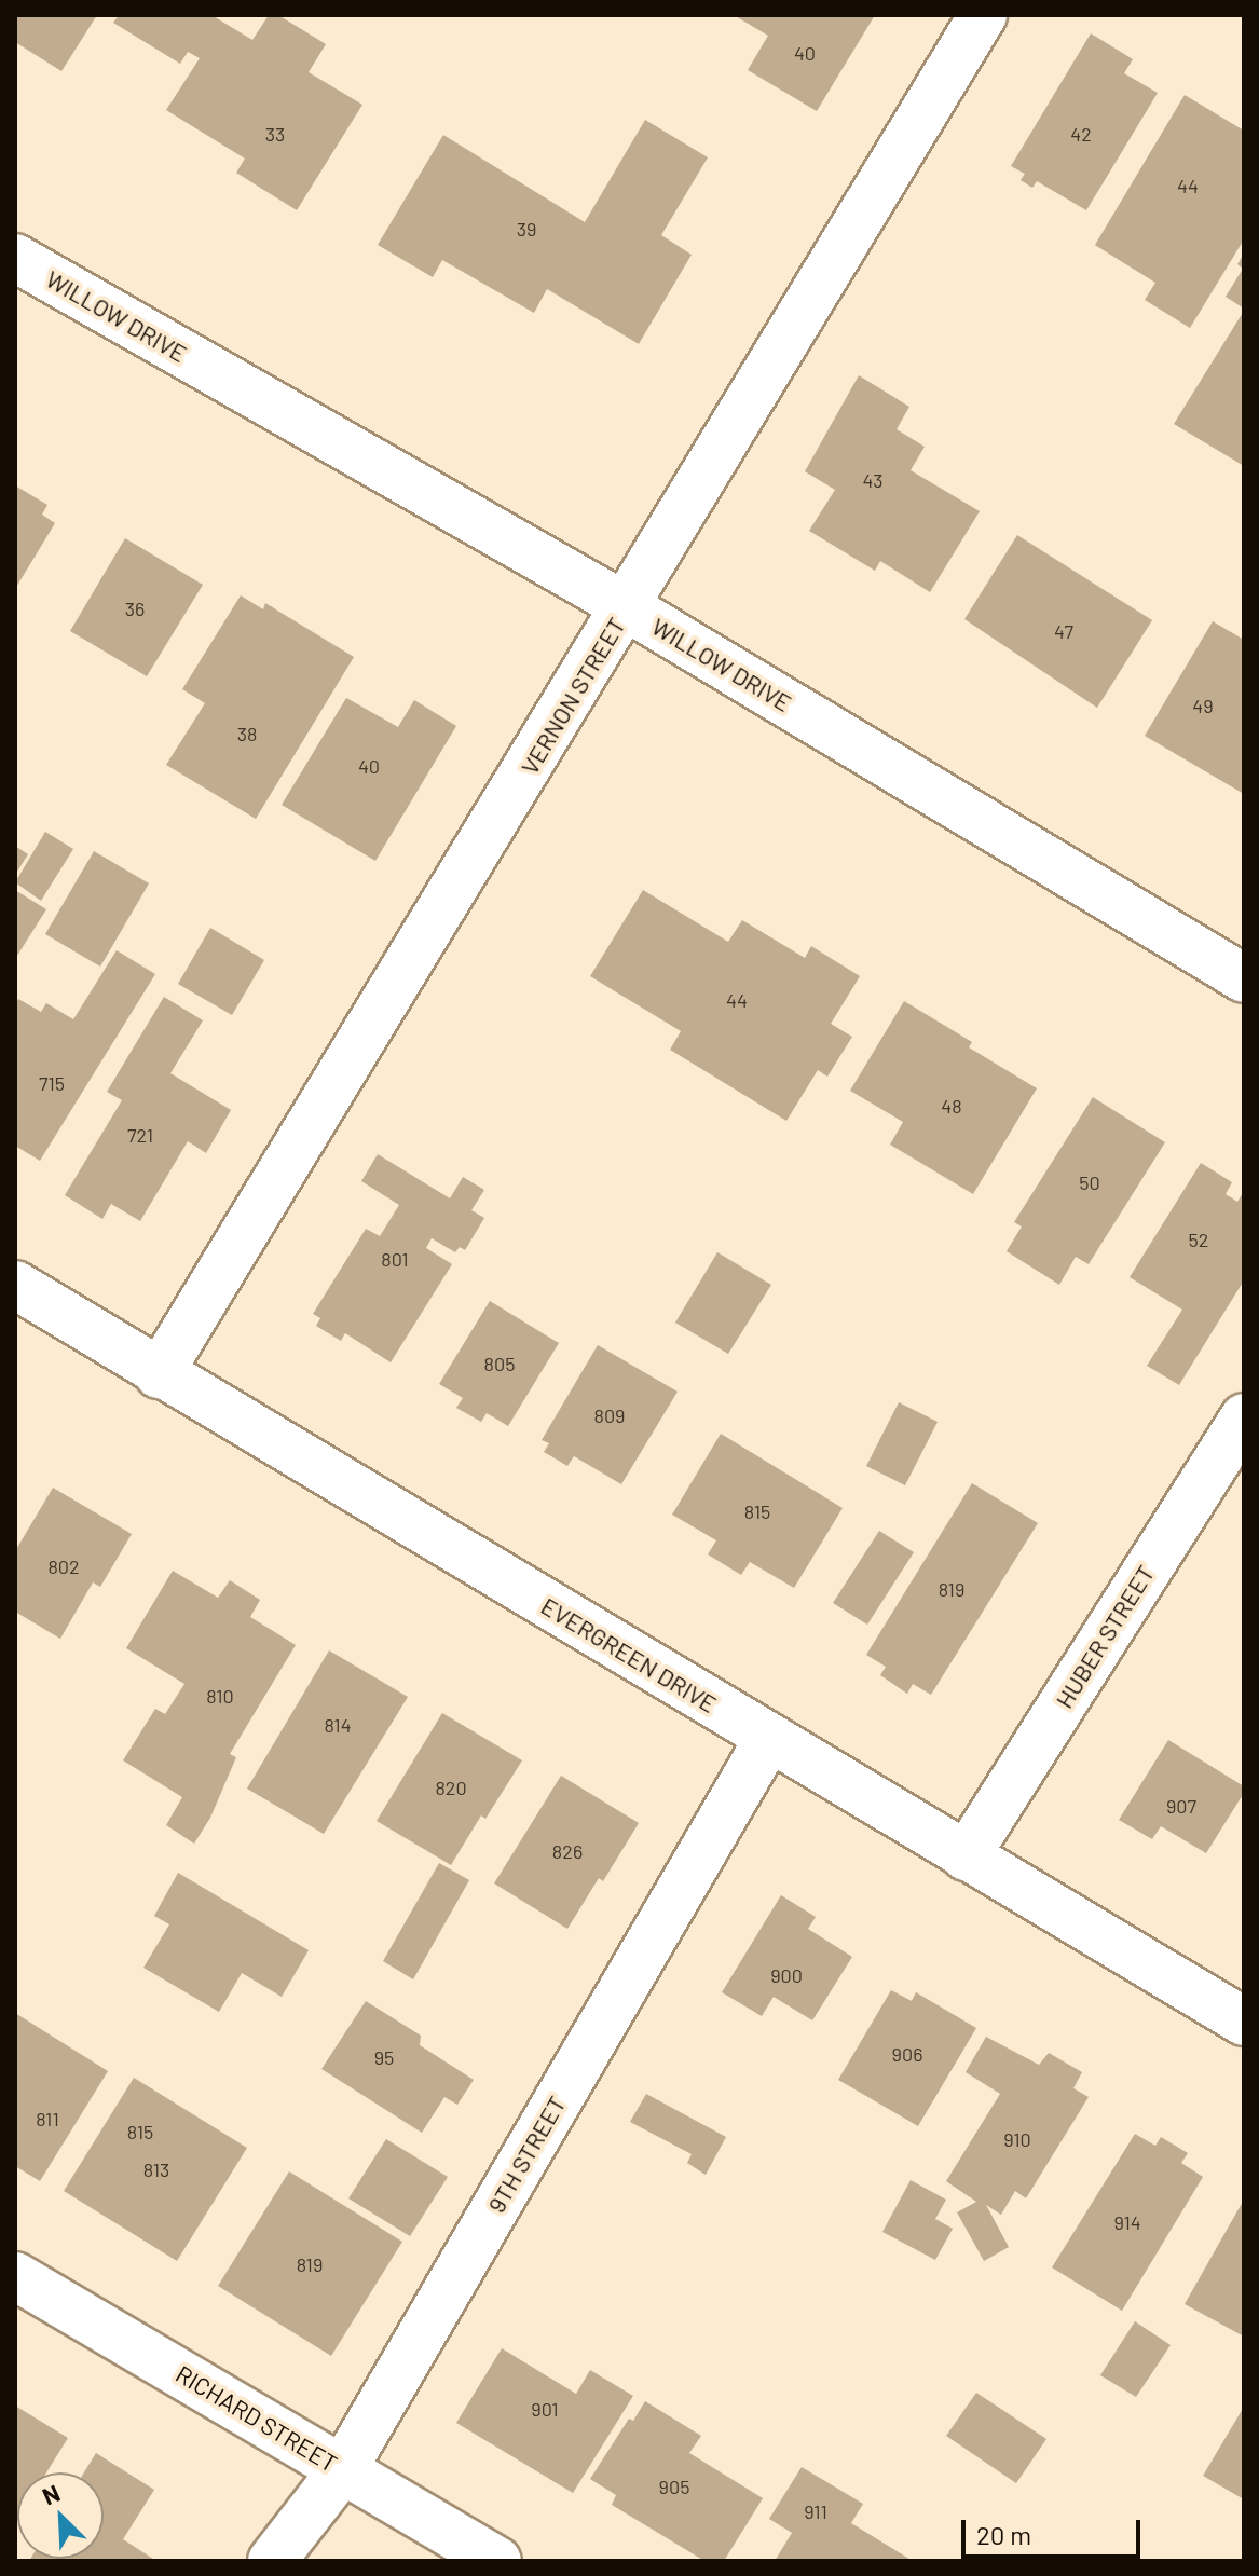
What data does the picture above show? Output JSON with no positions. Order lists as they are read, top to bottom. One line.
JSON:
{"streets":{"street":["WILLOW DRIVE","VERNON STREET","HUBER STREET","EVERGREEN DRIVE","9TH STREET","RICHARD STREET"]},"crossings":[["WILLOW DRIVE","VERNON STREET"],["VERNON STREET","EVERGREEN DRIVE"],["HUBER STREET","EVERGREEN DRIVE"],["EVERGREEN DRIVE","9TH STREET"],["9TH STREET","RICHARD STREET"]],"house_numbers":["40","33","42","44","39","43","36","47","49","38","40","44","715","48","721","50","52","801","805","809","815","802","819","810","814","820","907","826","900","906","95","811","815","910","813","914","819","901","905","911"],"scale_bar":"20 m","north":"top left"}
